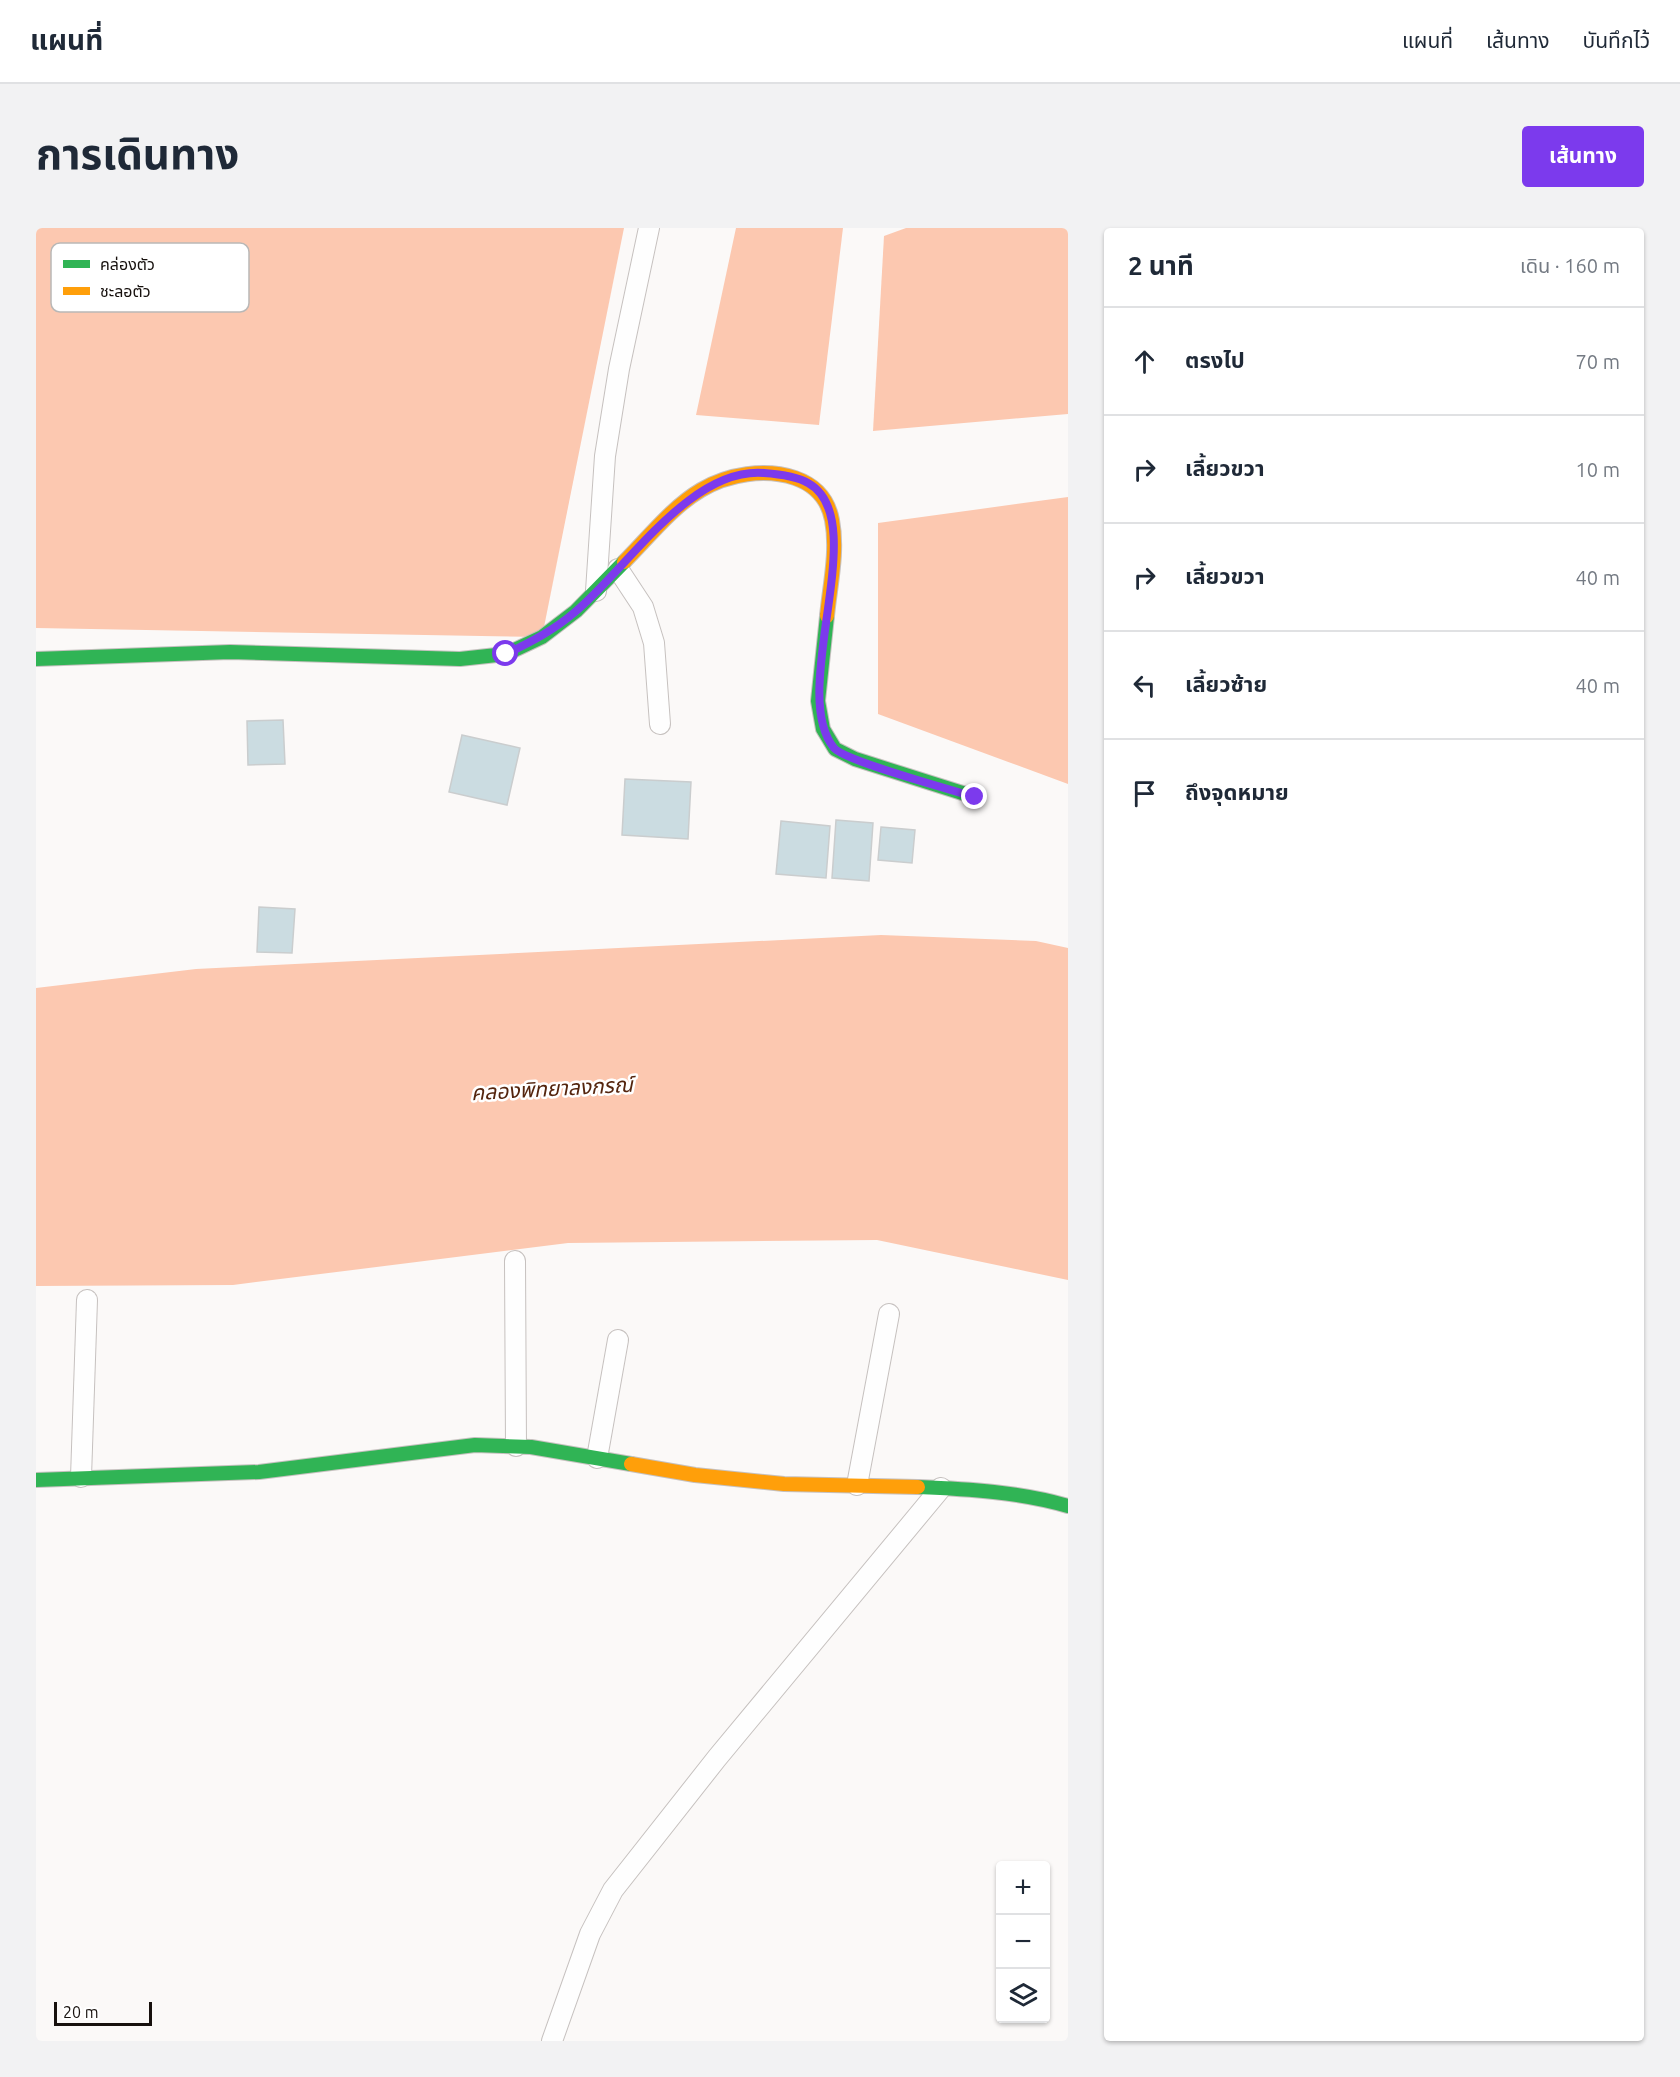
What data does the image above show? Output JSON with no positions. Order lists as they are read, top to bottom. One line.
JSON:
{"water":["คลองพิทยาลงกรณ์"],"legend":["คล่องตัว","ชะลอตัว"],"scale_bar":"20 m","page":{"header":"แผนที่","nav":["แผนที่","เส้นทาง","บันทึกไว้"],"title":"การเดินทาง","buttons":"เส้นทาง","heading":["2 นาที","เดิน · 160 m"],"list":[["ตรงไป","70 m"],["เลี้ยวขวา","10 m"],["เลี้ยวขวา","40 m"],["เลี้ยวซ้าย","40 m"],"ถึงจุดหมาย"],"map_buttons":["+","−"],"scale":"20 m"}}
